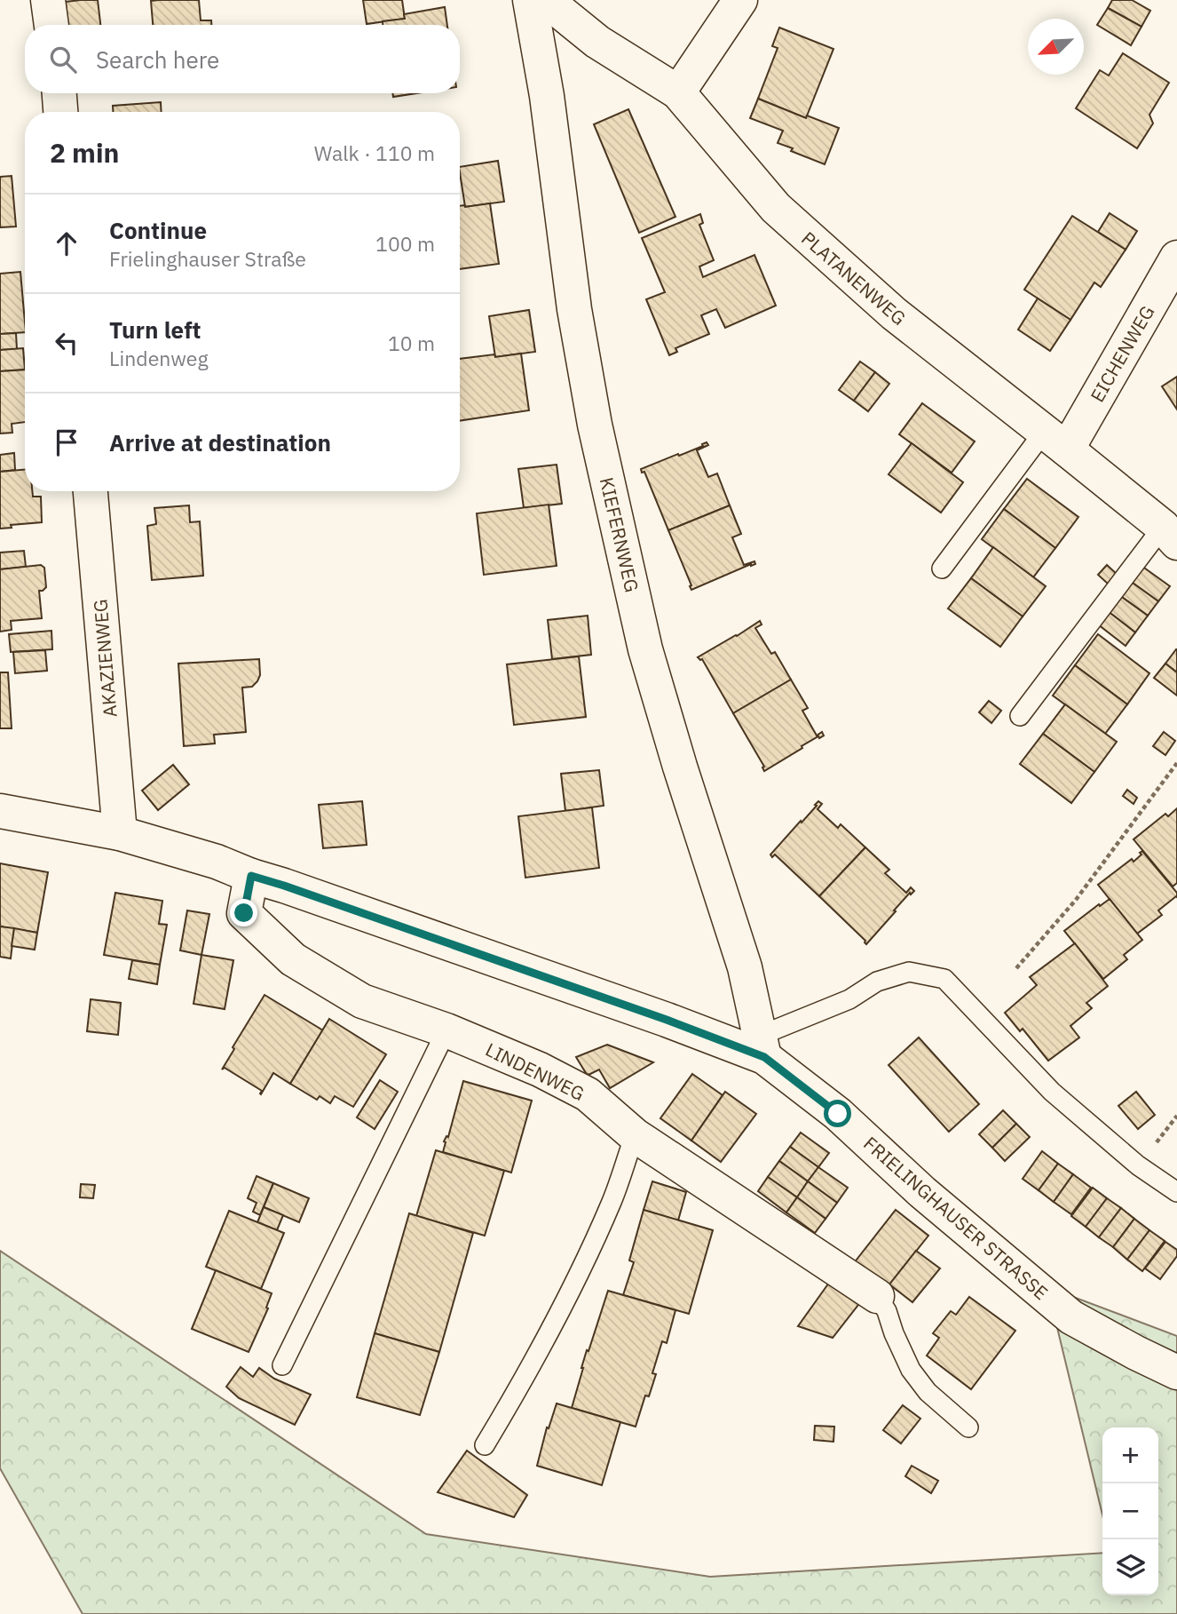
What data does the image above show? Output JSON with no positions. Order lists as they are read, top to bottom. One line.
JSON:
{"streets":{"street":["PLATANENWEG","EICHENWEG","KIEFERNWEG","AKAZIENWEG","LINDENWEG","FRIELINGHAUSER STRASSE"]},"crossings":[["PLATANENWEG","EICHENWEG"],["KIEFERNWEG","FRIELINGHAUSER STRASSE"],["AKAZIENWEG","FRIELINGHAUSER STRASSE"],["LINDENWEG","FRIELINGHAUSER STRASSE"]],"north":"bottom left","page":{"search":"Search here","heading":["2 min","Walk · 110 m"],"list":[["Continue","Frielinghauser Straße","100 m"],["Turn left","Lindenweg","10 m"],"Arrive at destination"],"map_buttons":["+","−"]}}
